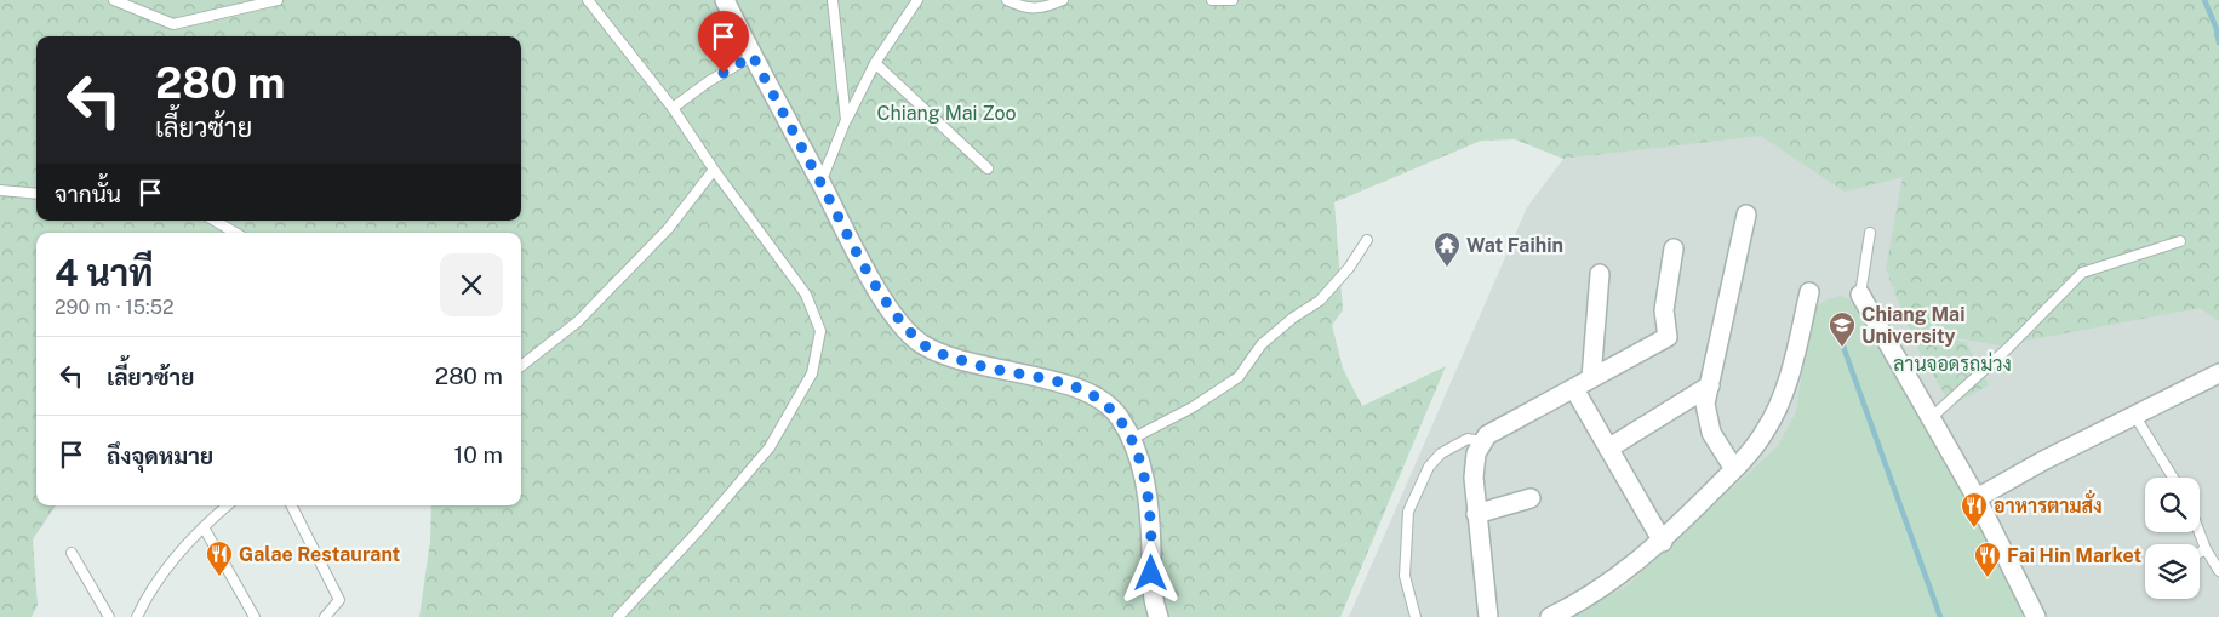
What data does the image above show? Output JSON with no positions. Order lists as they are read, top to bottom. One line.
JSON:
{"parks":["Chiang Mai Zoo","ลานจอดรถม่วง"],"places":{"temple":["Wat Faihin"],"school or university":["Chiang Mai University"],"restaurant":["อาหารตามสั่ง","Galae Restaurant","Fai Hin Market"]},"page":{"turn":["280 m","เลี้ยวซ้าย"],"then":"จากนั้น","heading":["4 นาที","290 m · 15:52"],"list":[{"name":"เลี้ยวซ้าย","value":"280 m"},{"name":"ถึงจุดหมาย","value":"10 m"}]}}
